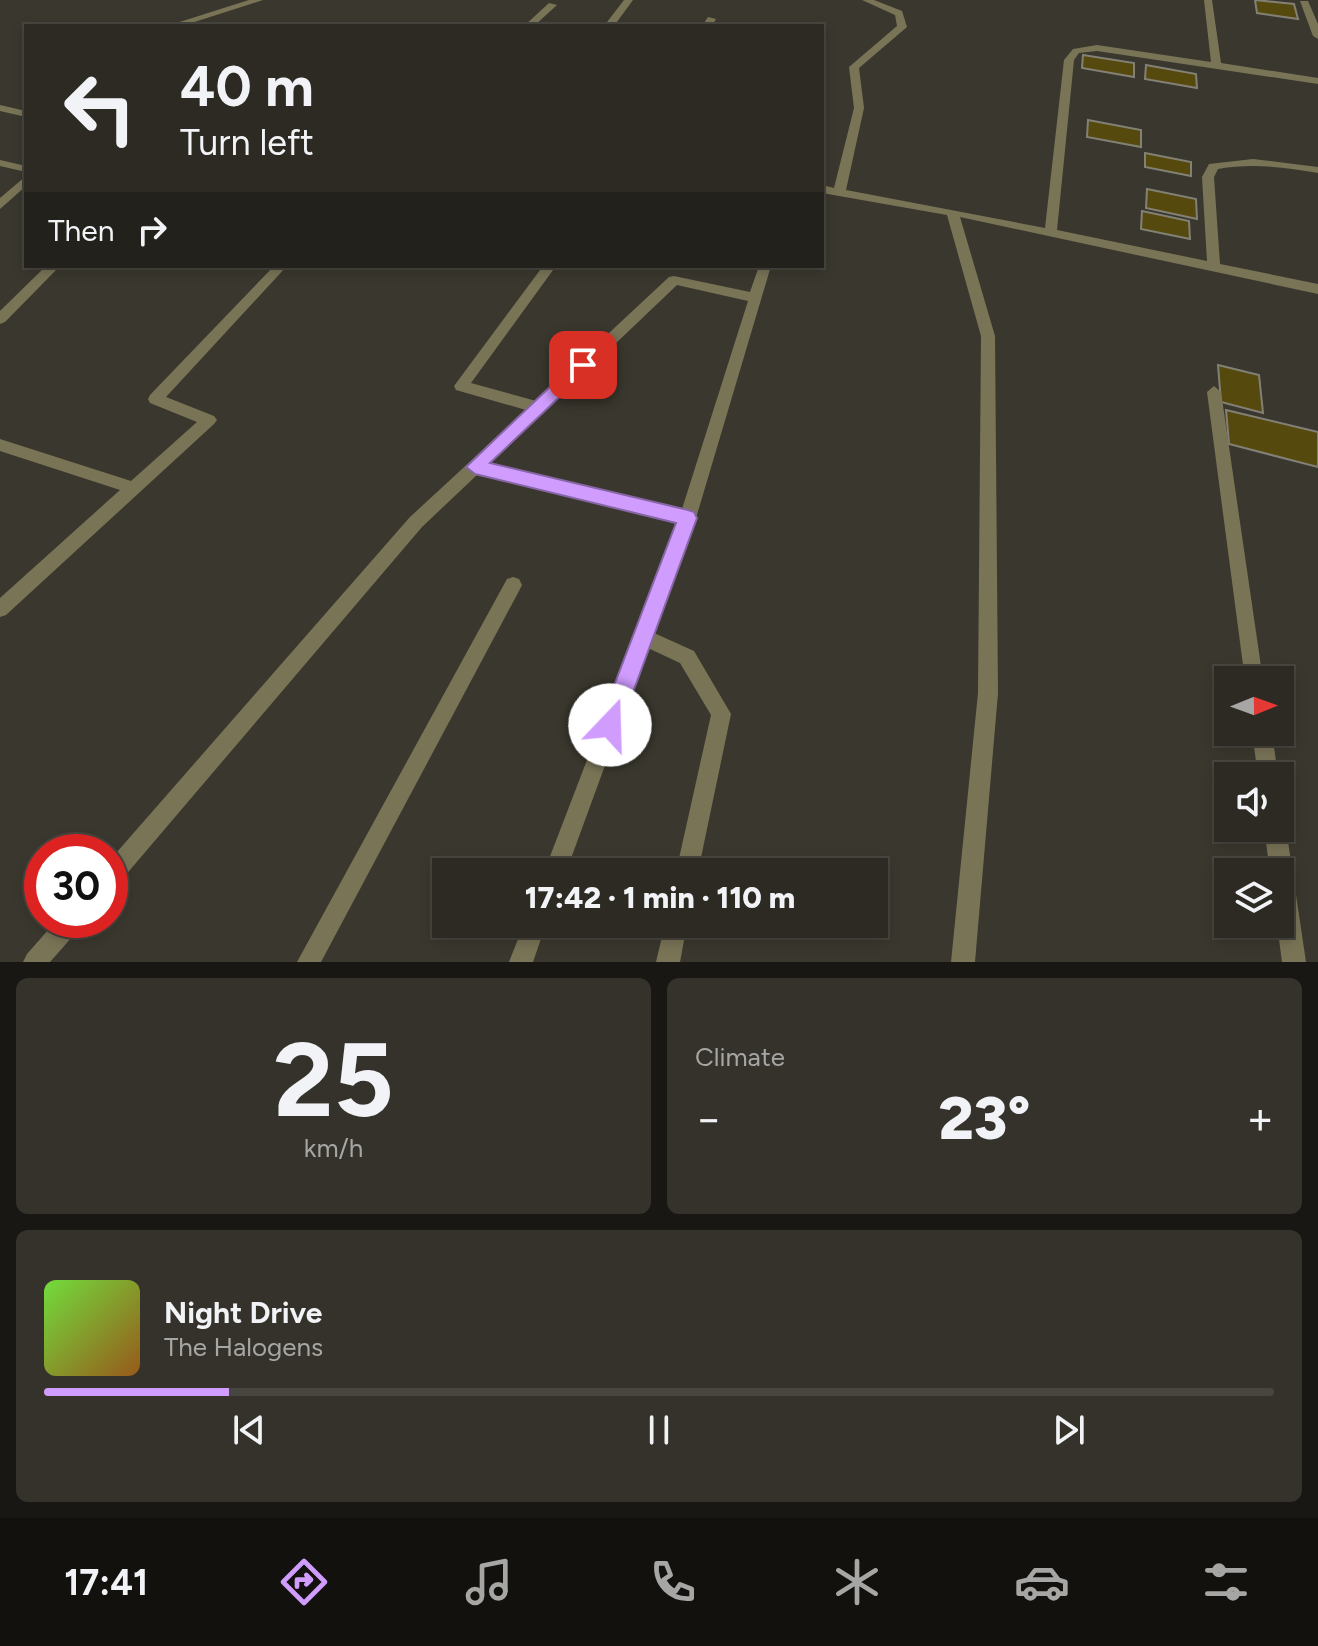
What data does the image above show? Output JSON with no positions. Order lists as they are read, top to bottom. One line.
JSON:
{"north":"right","page":{"turn":["40 m","Turn left"],"then":"Then","limit":"30","trip":"17:42 · 1 min · 110 m","tile":[["25","km/h"],"Climate"],"heat":["−","23°","+"],"song":["Night Drive","The Halogens"],"tabs":"17:41"}}
